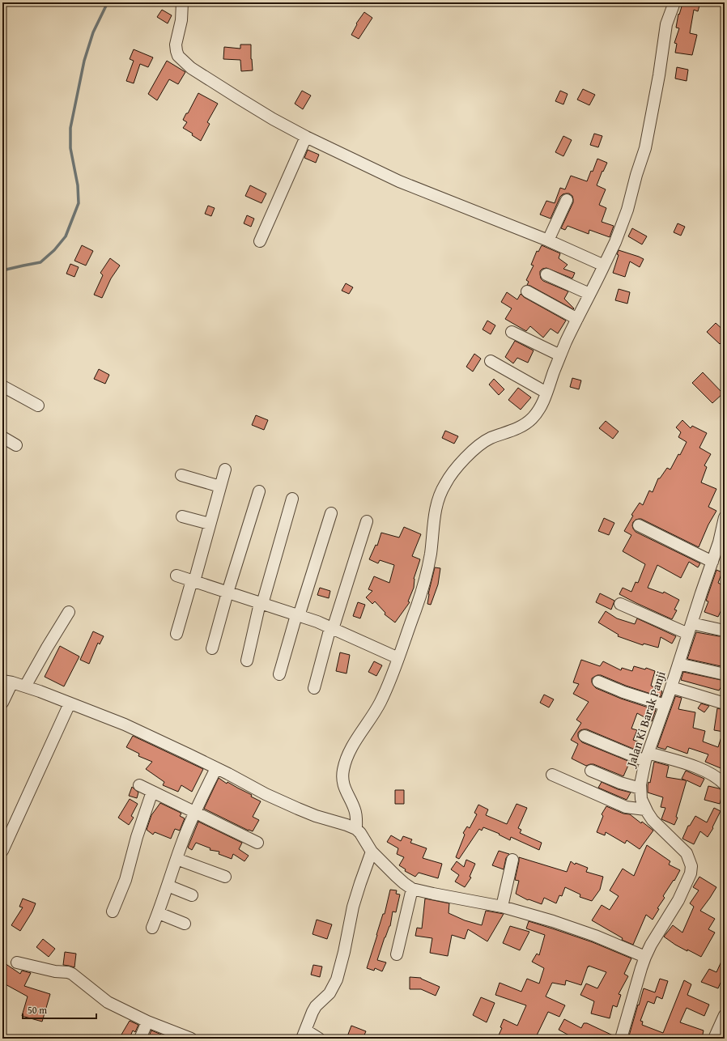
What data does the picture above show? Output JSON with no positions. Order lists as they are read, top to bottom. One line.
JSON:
{"streets":{"street":["Jalan Ki Barak Panji"]},"scale_bar":"50 m"}
